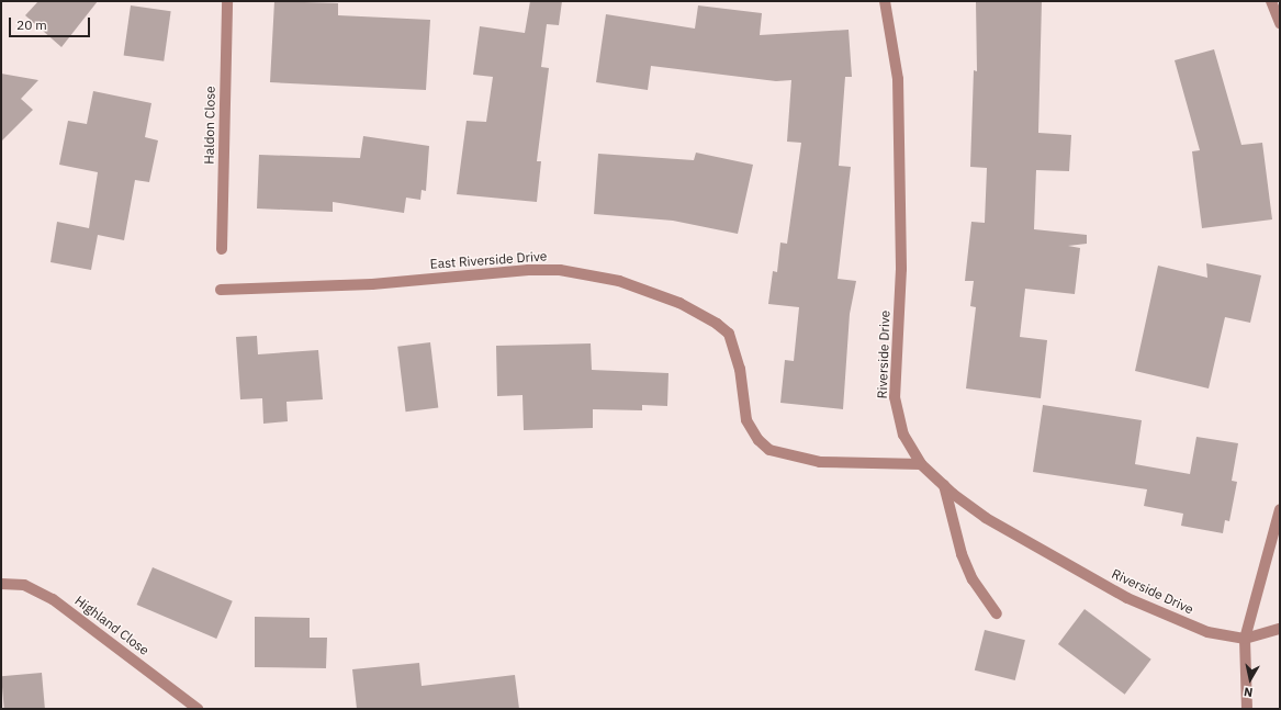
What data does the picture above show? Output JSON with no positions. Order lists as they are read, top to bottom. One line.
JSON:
{"streets":{"street":["Haldon Close","East Riverside Drive","Riverside Drive","Highland Close"]},"crossings":[["East Riverside Drive","Riverside Drive"]],"scale_bar":"20 m","north":"bottom"}
